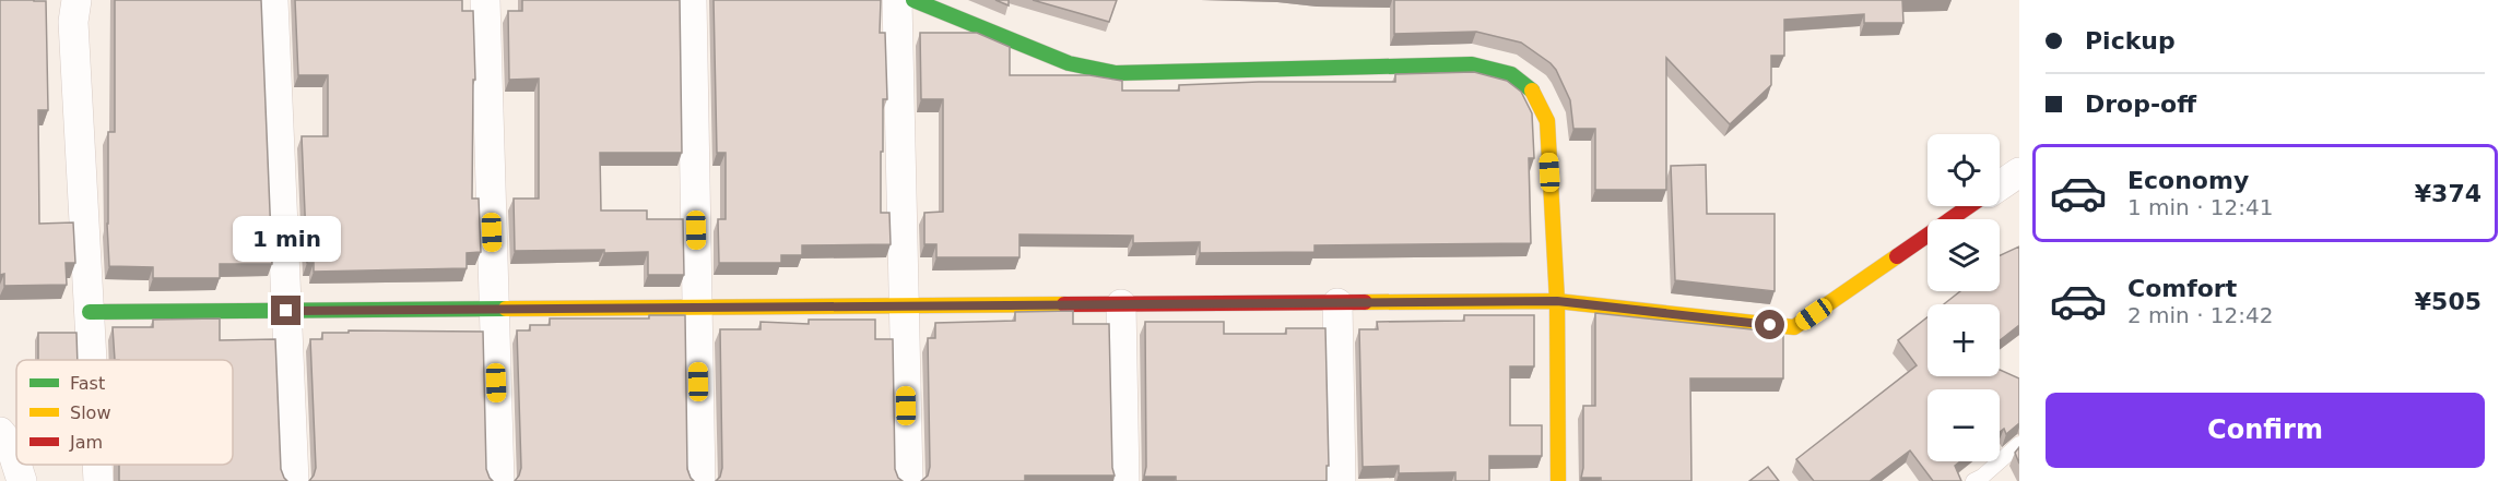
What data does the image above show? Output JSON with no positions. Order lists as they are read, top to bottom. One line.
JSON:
{"legend":["Fast","Slow","Jam"],"page":{"banner":["Pickup","Drop-off"],"map_buttons":["+","−"],"list":[{"name":"Economy","note":"1 min · 12:41","value":"¥374"},{"name":"Comfort","note":"2 min · 12:42","value":"¥505"}],"bubble":"1 min","buttons":"Confirm"}}
